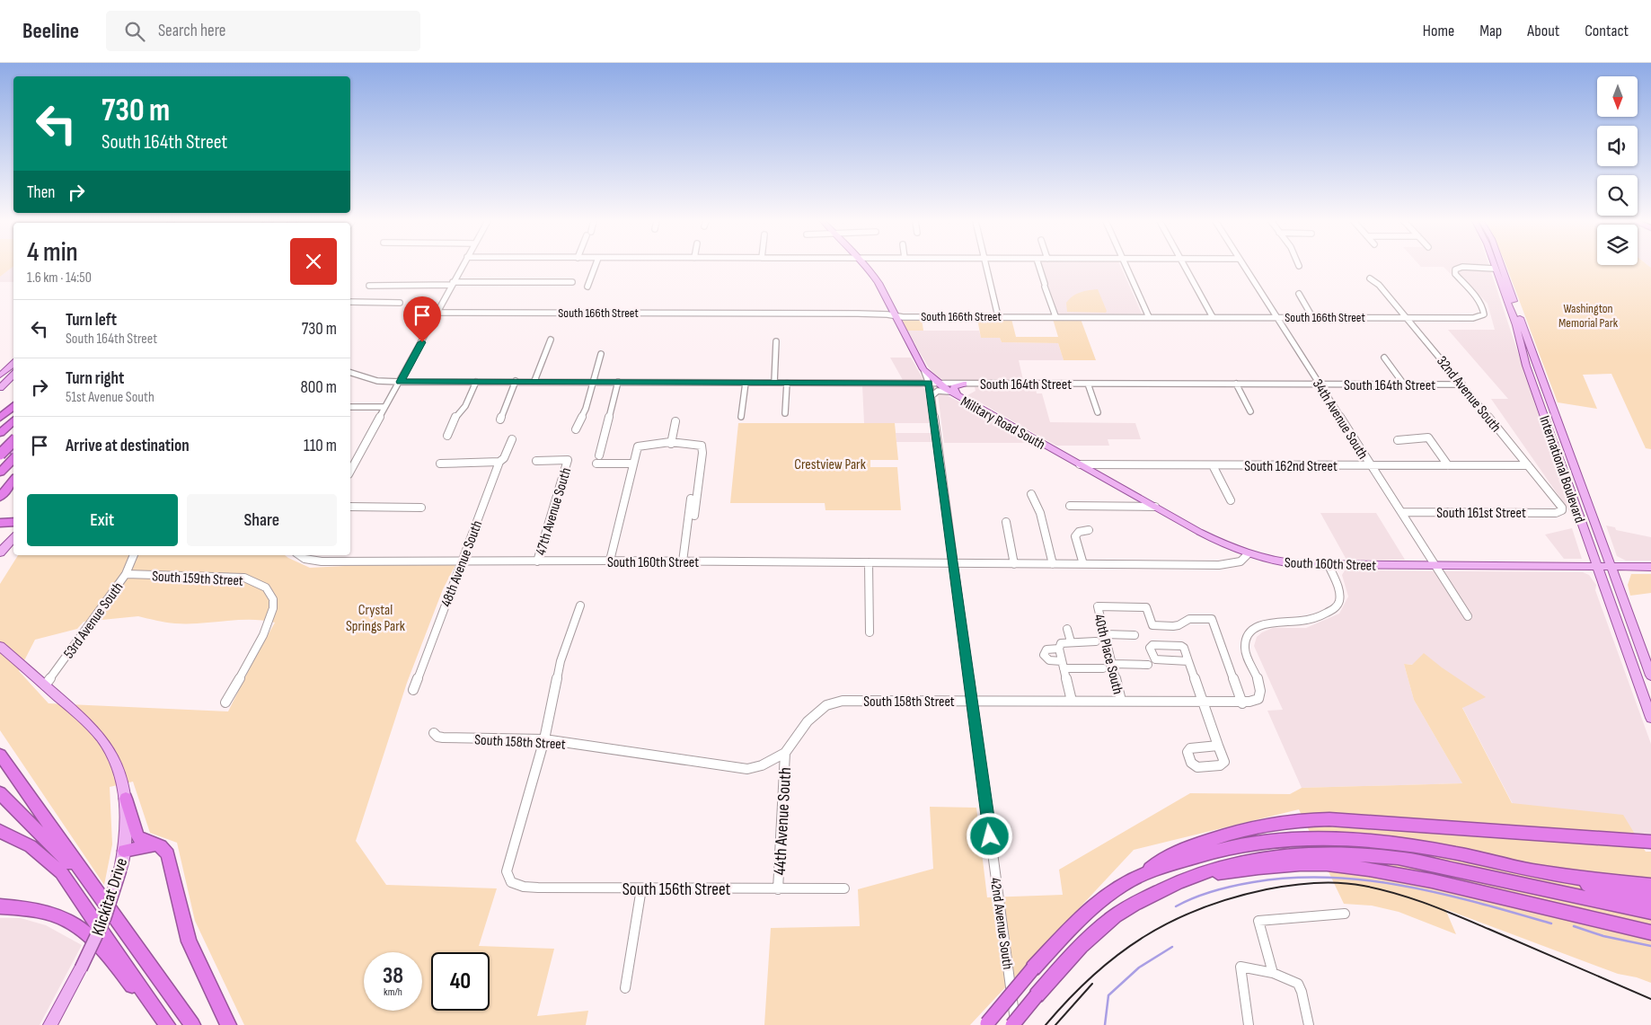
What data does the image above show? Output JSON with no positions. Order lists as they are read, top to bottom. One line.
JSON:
{"streets":{"main road":["Military Road South","International Boulevard","South 160th Street","Klickitat Drive"],"street":["South 166th Street","South 164th Street","32nd Avenue South","34th Avenue South","South 162nd Street","47th Avenue South","South 161st Street","48th Avenue South","South 159th Street","53rd Avenue South","40th Place South","South 158th Street","44th Avenue South","South 156th Street","42nd Avenue South"]},"crossings":[["South 166th Street","32nd Avenue South"],["South 166th Street","34th Avenue South"],["South 166th Street","Military Road South"],["South 166th Street","International Boulevard"],["South 164th Street","32nd Avenue South"],["South 164th Street","34th Avenue South"],["South 164th Street","Military Road South"],["South 164th Street","42nd Avenue South"],["32nd Avenue South","South 162nd Street"],["32nd Avenue South","South 161st Street"],["34th Avenue South","South 162nd Street"],["34th Avenue South","South 161st Street"],["34th Avenue South","South 160th Street"],["Military Road South","South 162nd Street"],["Military Road South","South 160th Street"],["Military Road South","42nd Avenue South"],["International Boulevard","South 160th Street"],["47th Avenue South","South 160th Street"],["South 160th Street","48th Avenue South"],["South 160th Street","South 158th Street"],["South 160th Street","42nd Avenue South"],["South 159th Street","53rd Avenue South"],["53rd Avenue South","Klickitat Drive"],["40th Place South","South 158th Street"],["South 158th Street","44th Avenue South"],["South 158th Street","South 156th Street"],["South 158th Street","42nd Avenue South"],["44th Avenue South","South 156th Street"]],"parks":["Washington Memorial Park","Crestview Park","Crystal Springs Park"],"north":"bottom","page":{"header":"Beeline","search":"Search here","nav":["Home","Map","About","Contact"],"turn":["730 m","South 164th Street"],"then":"Then","heading":["4 min","1.6 km · 14:50"],"list":[{"name":"Turn left","note":"South 164th Street","value":"730 m"},{"name":"Turn right","note":"51st Avenue South","value":"800 m"},{"name":"Arrive at destination","value":"110 m"}],"buttons":["Exit","Share"],"speed":"38 km/h","limit":"40"}}
